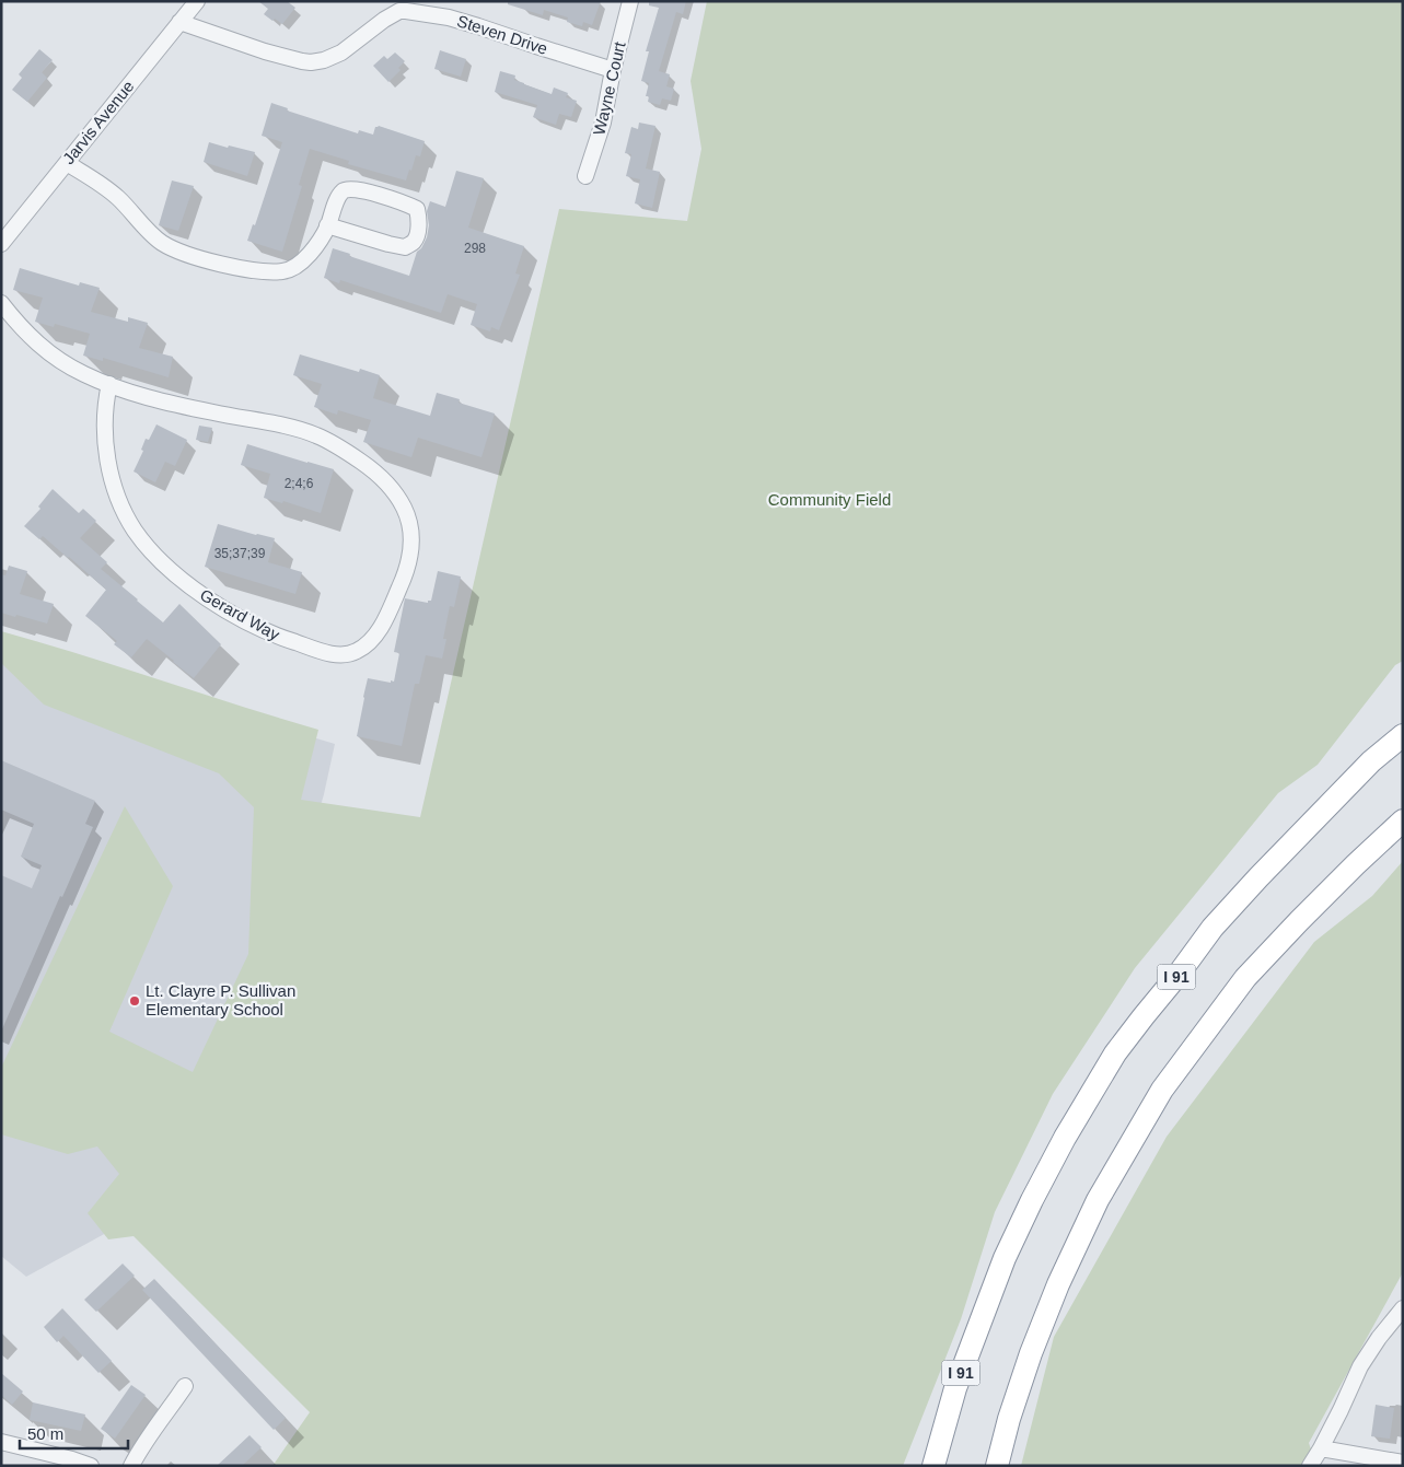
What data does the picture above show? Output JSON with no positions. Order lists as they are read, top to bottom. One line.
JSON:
{"streets":{"highway":["I 91"],"street":["Steven Drive","Wayne Court","Jarvis Avenue","Gerard Way"]},"crossings":[["Steven Drive","Wayne Court"],["Steven Drive","Jarvis Avenue"]],"parks":["Community Field"],"places":["Lt. Clayre P. Sullivan Elementary School"],"house_numbers":["298","2;4;6","35;37;39"],"scale_bar":"50 m"}
